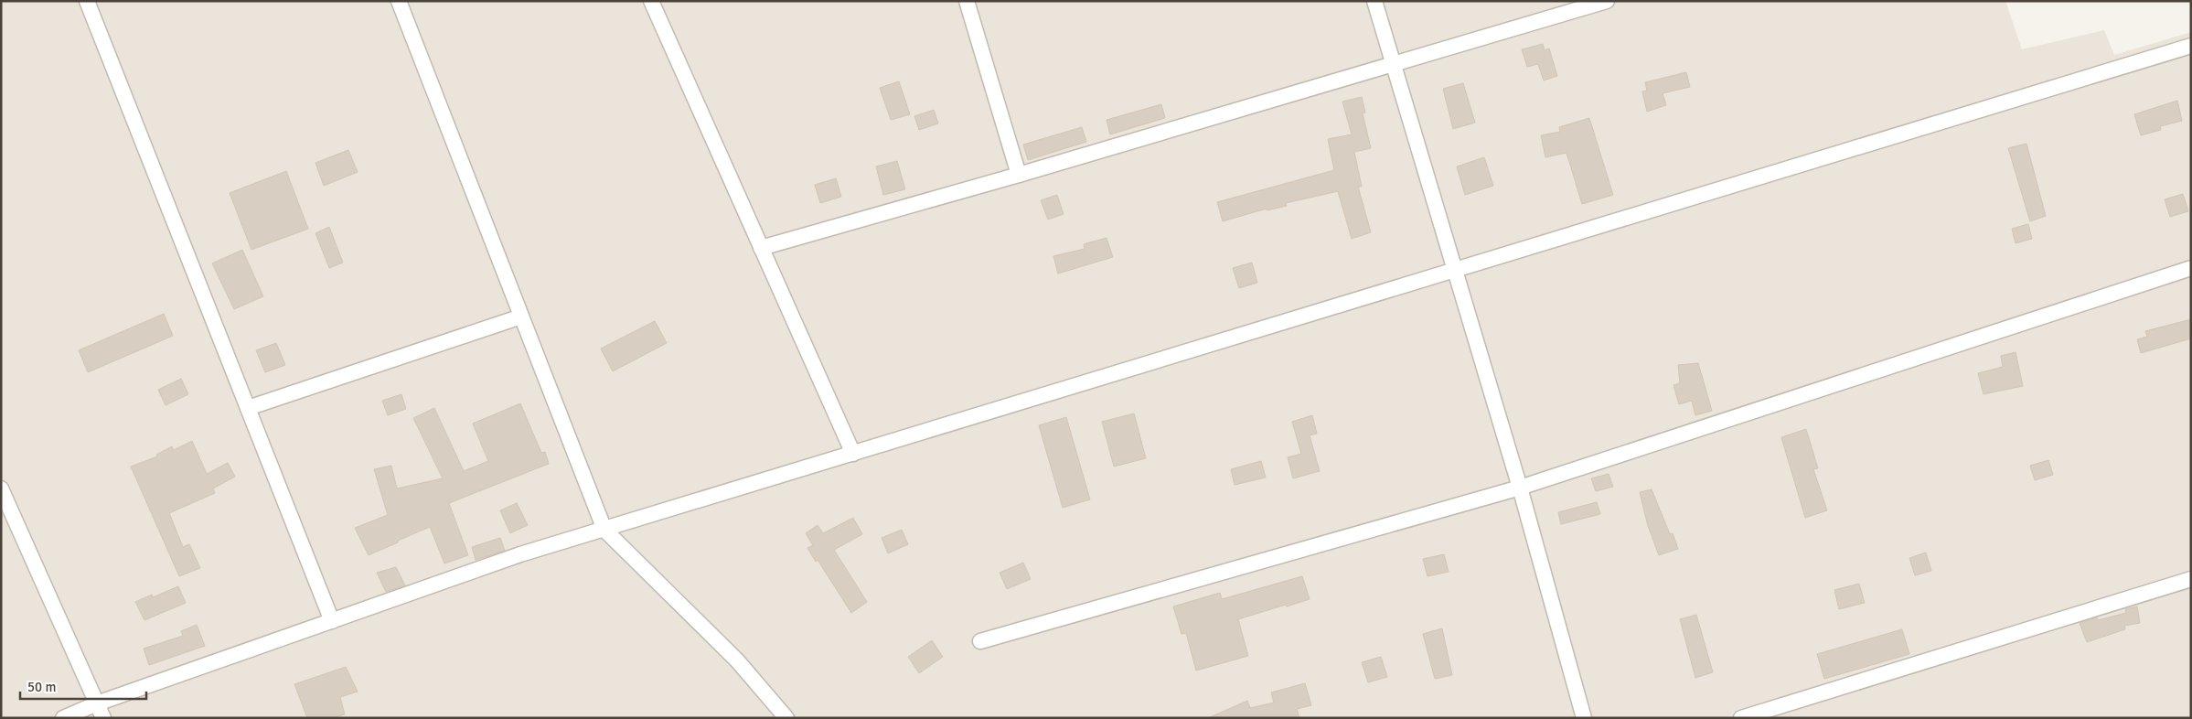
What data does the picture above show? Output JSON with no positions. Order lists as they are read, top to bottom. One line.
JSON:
{"scale_bar":"50 m"}
